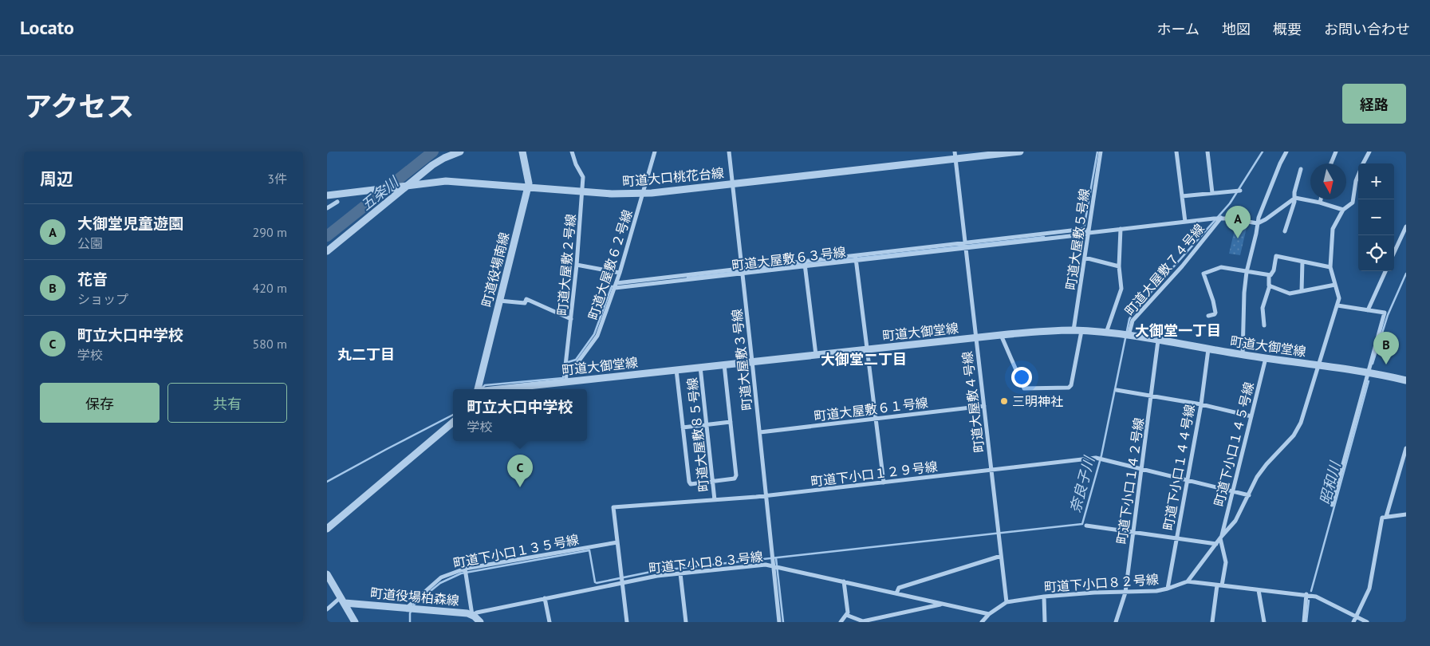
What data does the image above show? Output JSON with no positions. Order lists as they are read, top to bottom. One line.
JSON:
{"streets":{"street":["町道大口桃花台線","町道大屋敷５号線","町道大屋敷６３号線","町道大屋敷２号線","町道大屋敷６２号線","町道役場南線","町道大屋敷７４号線","町道大御堂線","町道大屋敷３号線","町道大屋敷４号線","町道大屋敷６１号線","町道大屋敷８５号線","町道下小口１４５号線","町道下小口１４４号線","町道下小口１２９号線","町道下小口１４２号線","町道下小口１３５号線","町道下小口８３号線","町道下小口８２号線","町道役場柏森線"]},"crossings":[["町道大口桃花台線","町道大屋敷２号線"],["町道大口桃花台線","町道大屋敷６２号線"],["町道大口桃花台線","町道役場南線"],["町道大口桃花台線","町道大屋敷３号線"],["町道大口桃花台線","町道大屋敷４号線"],["町道大屋敷５号線","町道大屋敷６３号線"],["町道大屋敷５号線","町道大御堂線"],["町道大屋敷６３号線","町道大屋敷６２号線"],["町道大屋敷６３号線","町道大屋敷３号線"],["町道大屋敷６３号線","町道大屋敷４号線"],["町道大屋敷２号線","町道大屋敷６２号線"],["町道大屋敷２号線","町道大御堂線"],["町道大屋敷６２号線","町道大御堂線"],["町道大屋敷７４号線","町道大御堂線"],["町道大御堂線","町道大屋敷３号線"],["町道大御堂線","町道大屋敷４号線"],["町道大御堂線","町道大屋敷８５号線"],["町道大御堂線","町道下小口１４５号線"],["町道大御堂線","町道下小口１４４号線"],["町道大御堂線","町道下小口１４２号線"],["町道大屋敷３号線","町道大屋敷６１号線"],["町道大屋敷３号線","町道下小口１２９号線"],["町道大屋敷３号線","町道下小口８３号線"],["町道大屋敷４号線","町道大屋敷６１号線"],["町道大屋敷４号線","町道下小口１２９号線"],["町道大屋敷４号線","町道下小口８２号線"],["町道大屋敷８５号線","町道下小口１２９号線"],["町道下小口１４５号線","町道下小口１２９号線"],["町道下小口１４４号線","町道下小口１２９号線"],["町道下小口１４４号線","町道下小口８２号線"],["町道下小口１２９号線","町道下小口１４２号線"],["町道下小口１２９号線","町道下小口１３５号線"],["町道下小口１２９号線","町道下小口８３号線"],["町道下小口１４２号線","町道下小口８２号線"],["町道下小口１３５号線","町道役場柏森線"],["町道下小口８３号線","町道下小口８２号線"],["町道下小口８３号線","町道役場柏森線"]],"districts":["大御堂一丁目","丸二丁目","大御堂二丁目"],"water":["五条川","昭和川","奈良子川"],"places":["三明神社"],"north":"bottom","page":{"header":"Locato","nav":["ホーム","地図","概要","お問い合わせ"],"title":"アクセス","buttons":["経路",["保存","共有"]],"heading":["周辺","3件"],"map_buttons":["+","−"],"list":[{"mark":"A","name":"大御堂児童遊園","note":"公園","value":"290 m"},{"mark":"B","name":"花音","note":"ショップ","value":"420 m"},{"mark":"C","name":"町立大口中学校","note":"学校","value":"580 m"}],"pins":["A","B","C"],"popup":["町立大口中学校","学校"]}}
